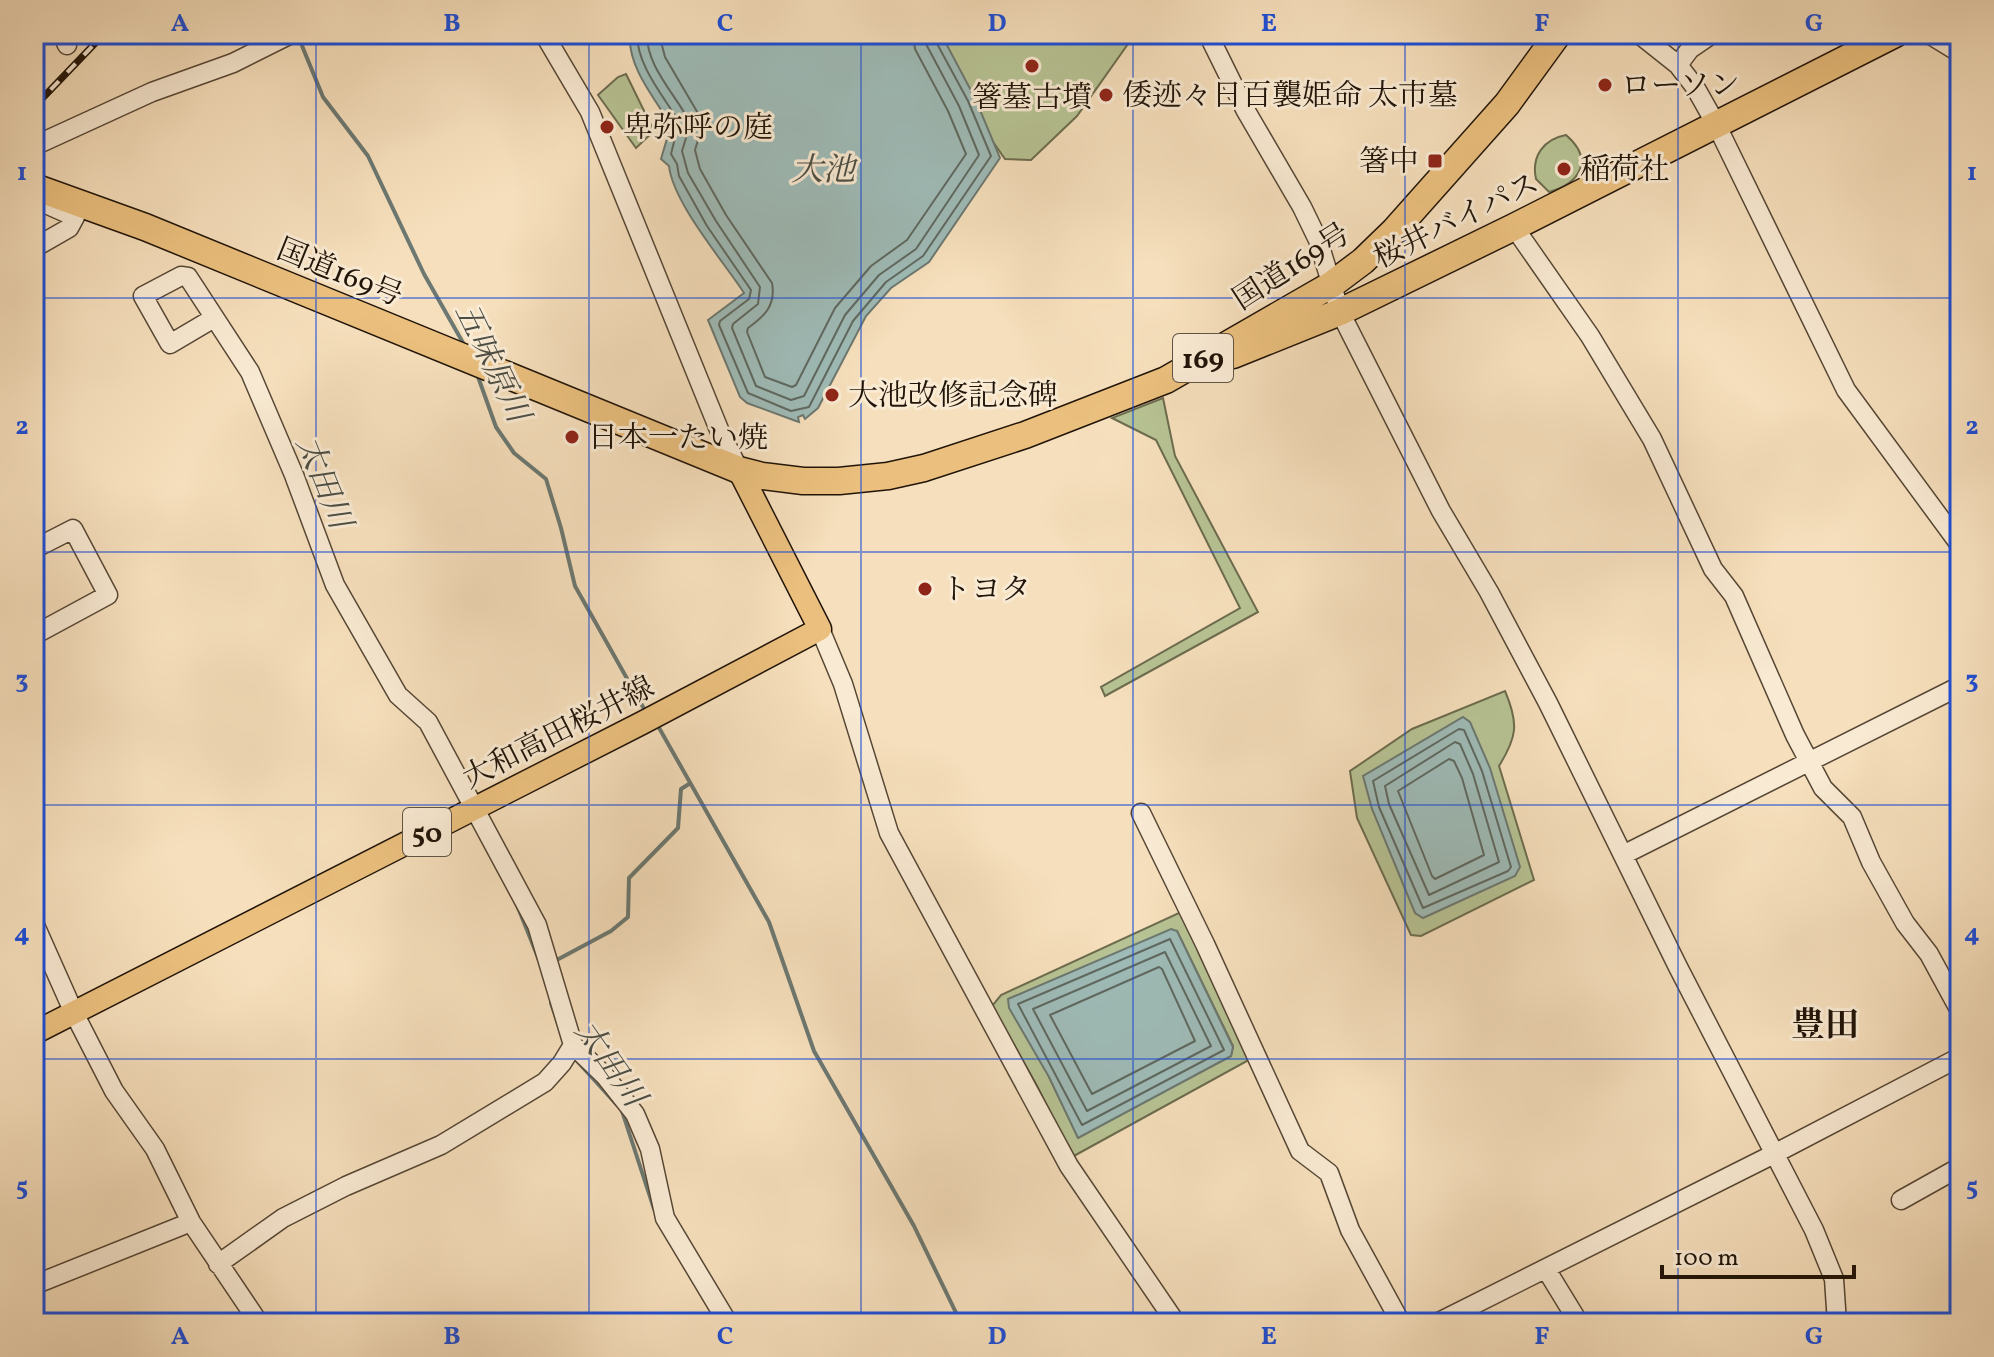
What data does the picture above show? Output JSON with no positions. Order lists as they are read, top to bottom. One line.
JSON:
{"streets":{"highway":["桜井バイパス","国道169号","169"],"main road":["大和高田桜井線","50"]},"crossings":[["桜井バイパス","国道169号"]],"districts":["豊田"],"water":["大池","五味原川","太田川"],"places":{"other":["箸墓古墳","ローソン","倭迹々日百襲姫命 太市墓","卑弥呼の庭","稲荷社","大池改修記念碑","日本一たい焼","トヨタ"],"transit":["箸中"]},"scale_bar":"100 m","grid":{"columns":["A","B","C","D","E","F","G"],"rows":["1","2","3","4","5"]}}
